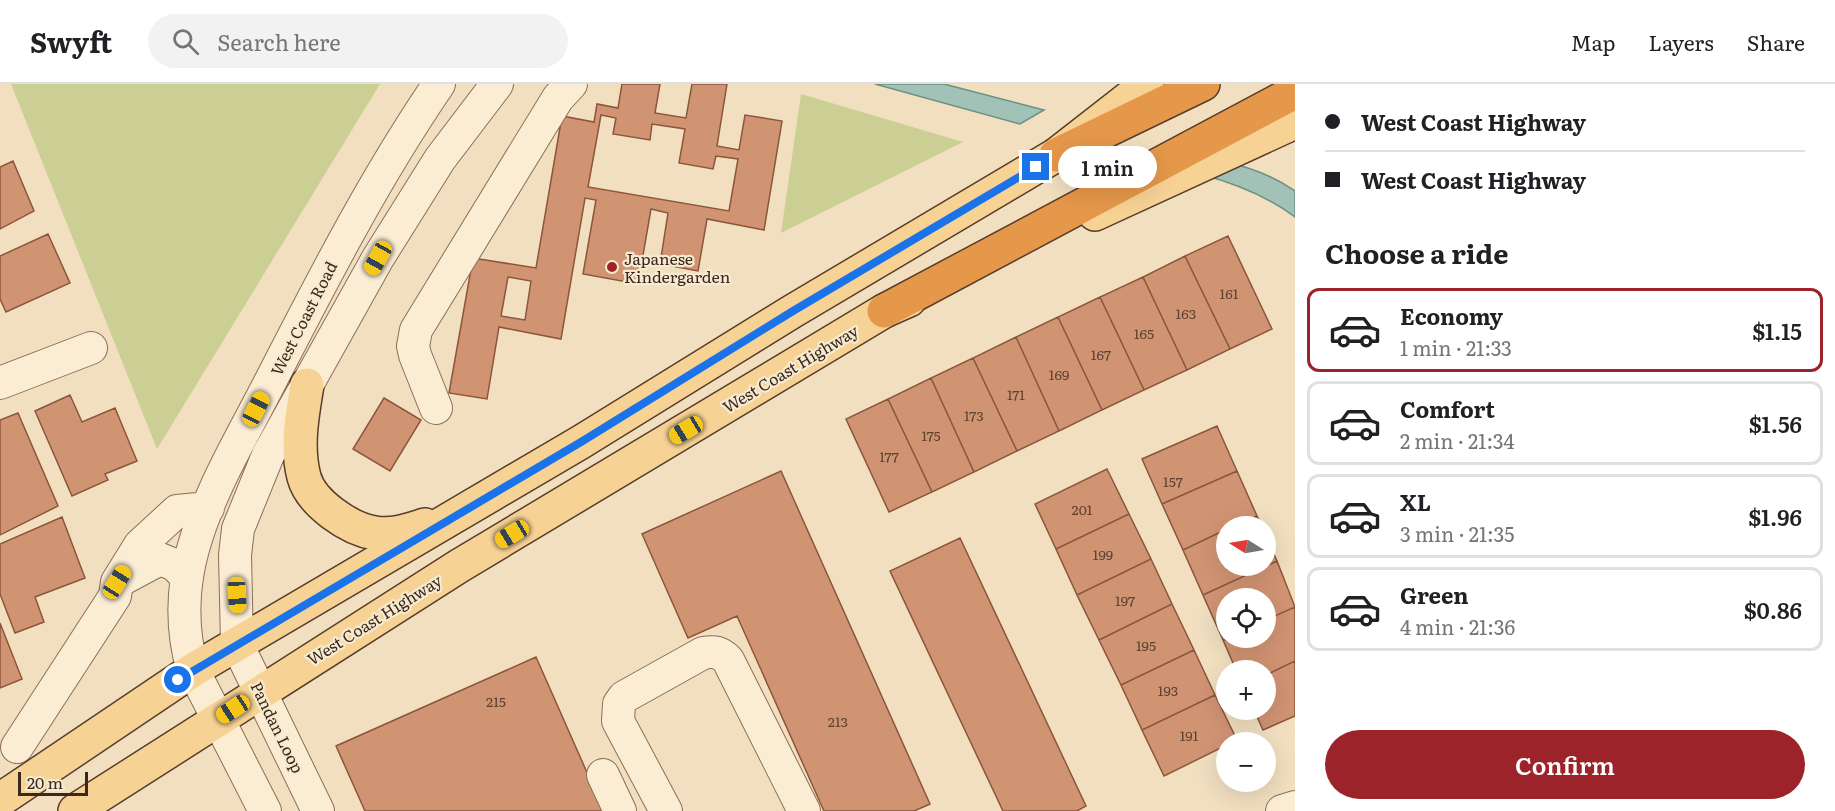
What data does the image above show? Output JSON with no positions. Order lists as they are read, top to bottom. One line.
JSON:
{"streets":{"main road":["West Coast Highway"],"street":["West Coast Road","Pandan Loop"]},"crossings":[["West Coast Road","West Coast Highway"],["West Coast Road","Pandan Loop"],["West Coast Highway","Pandan Loop"]],"places":["Japanese Kindergarden"],"house_numbers":["161","163","165","167","169","171","173","175","177","157","201","199","197","195","193","215","213","191"],"scale_bar":"20 m","north":"left","page":{"header":"Swyft","search":"Search here","nav":["Map","Layers","Share"],"banner":["West Coast Highway","West Coast Highway"],"bubble":"1 min","heading":"Choose a ride","list":[{"name":"Economy","note":"1 min · 21:33","value":"$1.15"},{"name":"Comfort","note":"2 min · 21:34","value":"$1.56"},{"name":"XL","note":"3 min · 21:35","value":"$1.96"},{"name":"Green","note":"4 min · 21:36","value":"$0.86"}],"map_buttons":["+","−"],"buttons":"Confirm","scale":"20 m"}}
